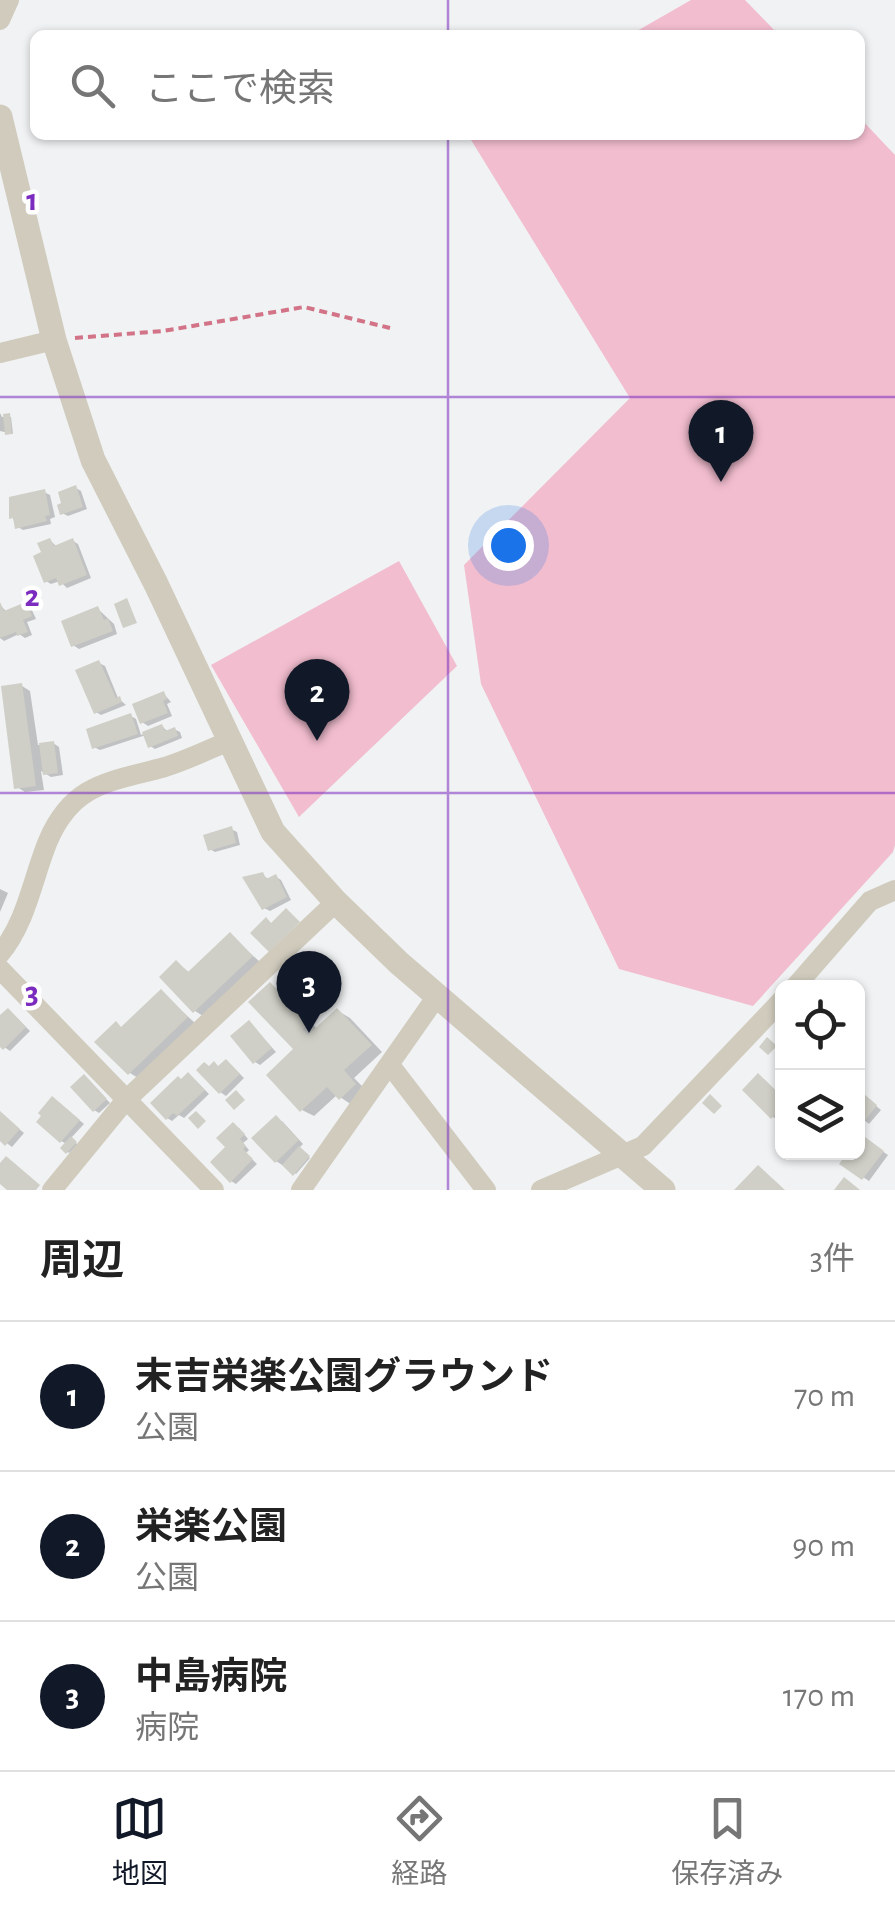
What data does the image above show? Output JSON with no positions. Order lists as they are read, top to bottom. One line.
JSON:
{"page":{"search":"ここで検索","pins":["1","2","3"],"heading":["周辺","3件"],"list":[{"mark":"1","name":"末吉栄楽公園グラウンド","note":"公園","value":"70 m"},{"mark":"2","name":"栄楽公園","note":"公園","value":"90 m"},{"mark":"3","name":"中島病院","note":"病院","value":"170 m"}],"nav":["地図","経路","保存済み"]},"grid":{"rows":["1","2","3"]}}
